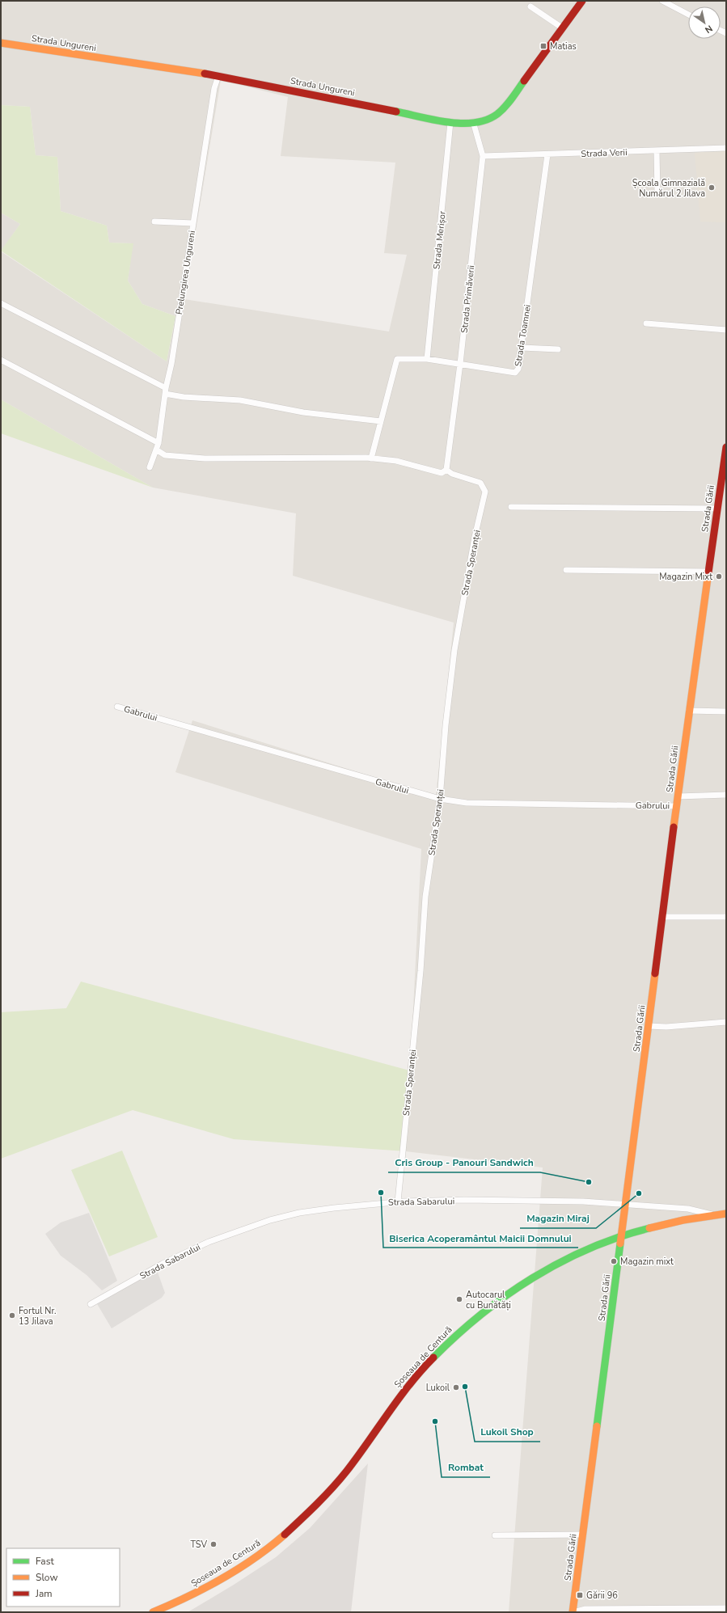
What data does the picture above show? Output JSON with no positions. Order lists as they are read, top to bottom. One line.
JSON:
{"streets":{"main road":["Strada Ungureni","Strada Gării","Șoseaua de Centură"],"street":["Strada Verii","Strada Merișor","Prelungirea Ungureni","Strada Primăverii","Strada Toamnei","Strada Speranței","Gabrului","Strada Sabarului"]},"crossings":[["Strada Ungureni","Strada Merișor"],["Strada Ungureni","Prelungirea Ungureni"],["Strada Ungureni","Strada Primăverii"],["Strada Verii","Strada Primăverii"],["Strada Verii","Strada Toamnei"],["Strada Merișor","Strada Toamnei"],["Prelungirea Ungureni","Strada Speranței"],["Strada Primăverii","Strada Toamnei"],["Strada Primăverii","Strada Speranței"],["Strada Toamnei","Strada Speranței"],["Strada Gării","Gabrului"],["Strada Gării","Strada Sabarului"],["Strada Gării","Șoseaua de Centură"],["Strada Speranței","Gabrului"],["Strada Speranței","Strada Sabarului"],["Strada Sabarului","Șoseaua de Centură"]],"places":{"transit":["Matias","Gării 96"],"other":["Școala Gimnazială Numărul 2 Jilava","Magazin Mixt","Cris Group - Panouri Sandwich","Biserica Acoperamântul Maicii Domnului","Magazin Miraj","Magazin mixt","Autocarul cu Bunătăți","Fortul Nr. 13 Jilava","Lukoil Shop","Lukoil","Rombat","TSV"]},"legend":["Fast","Slow","Jam"],"north":"bottom right"}
